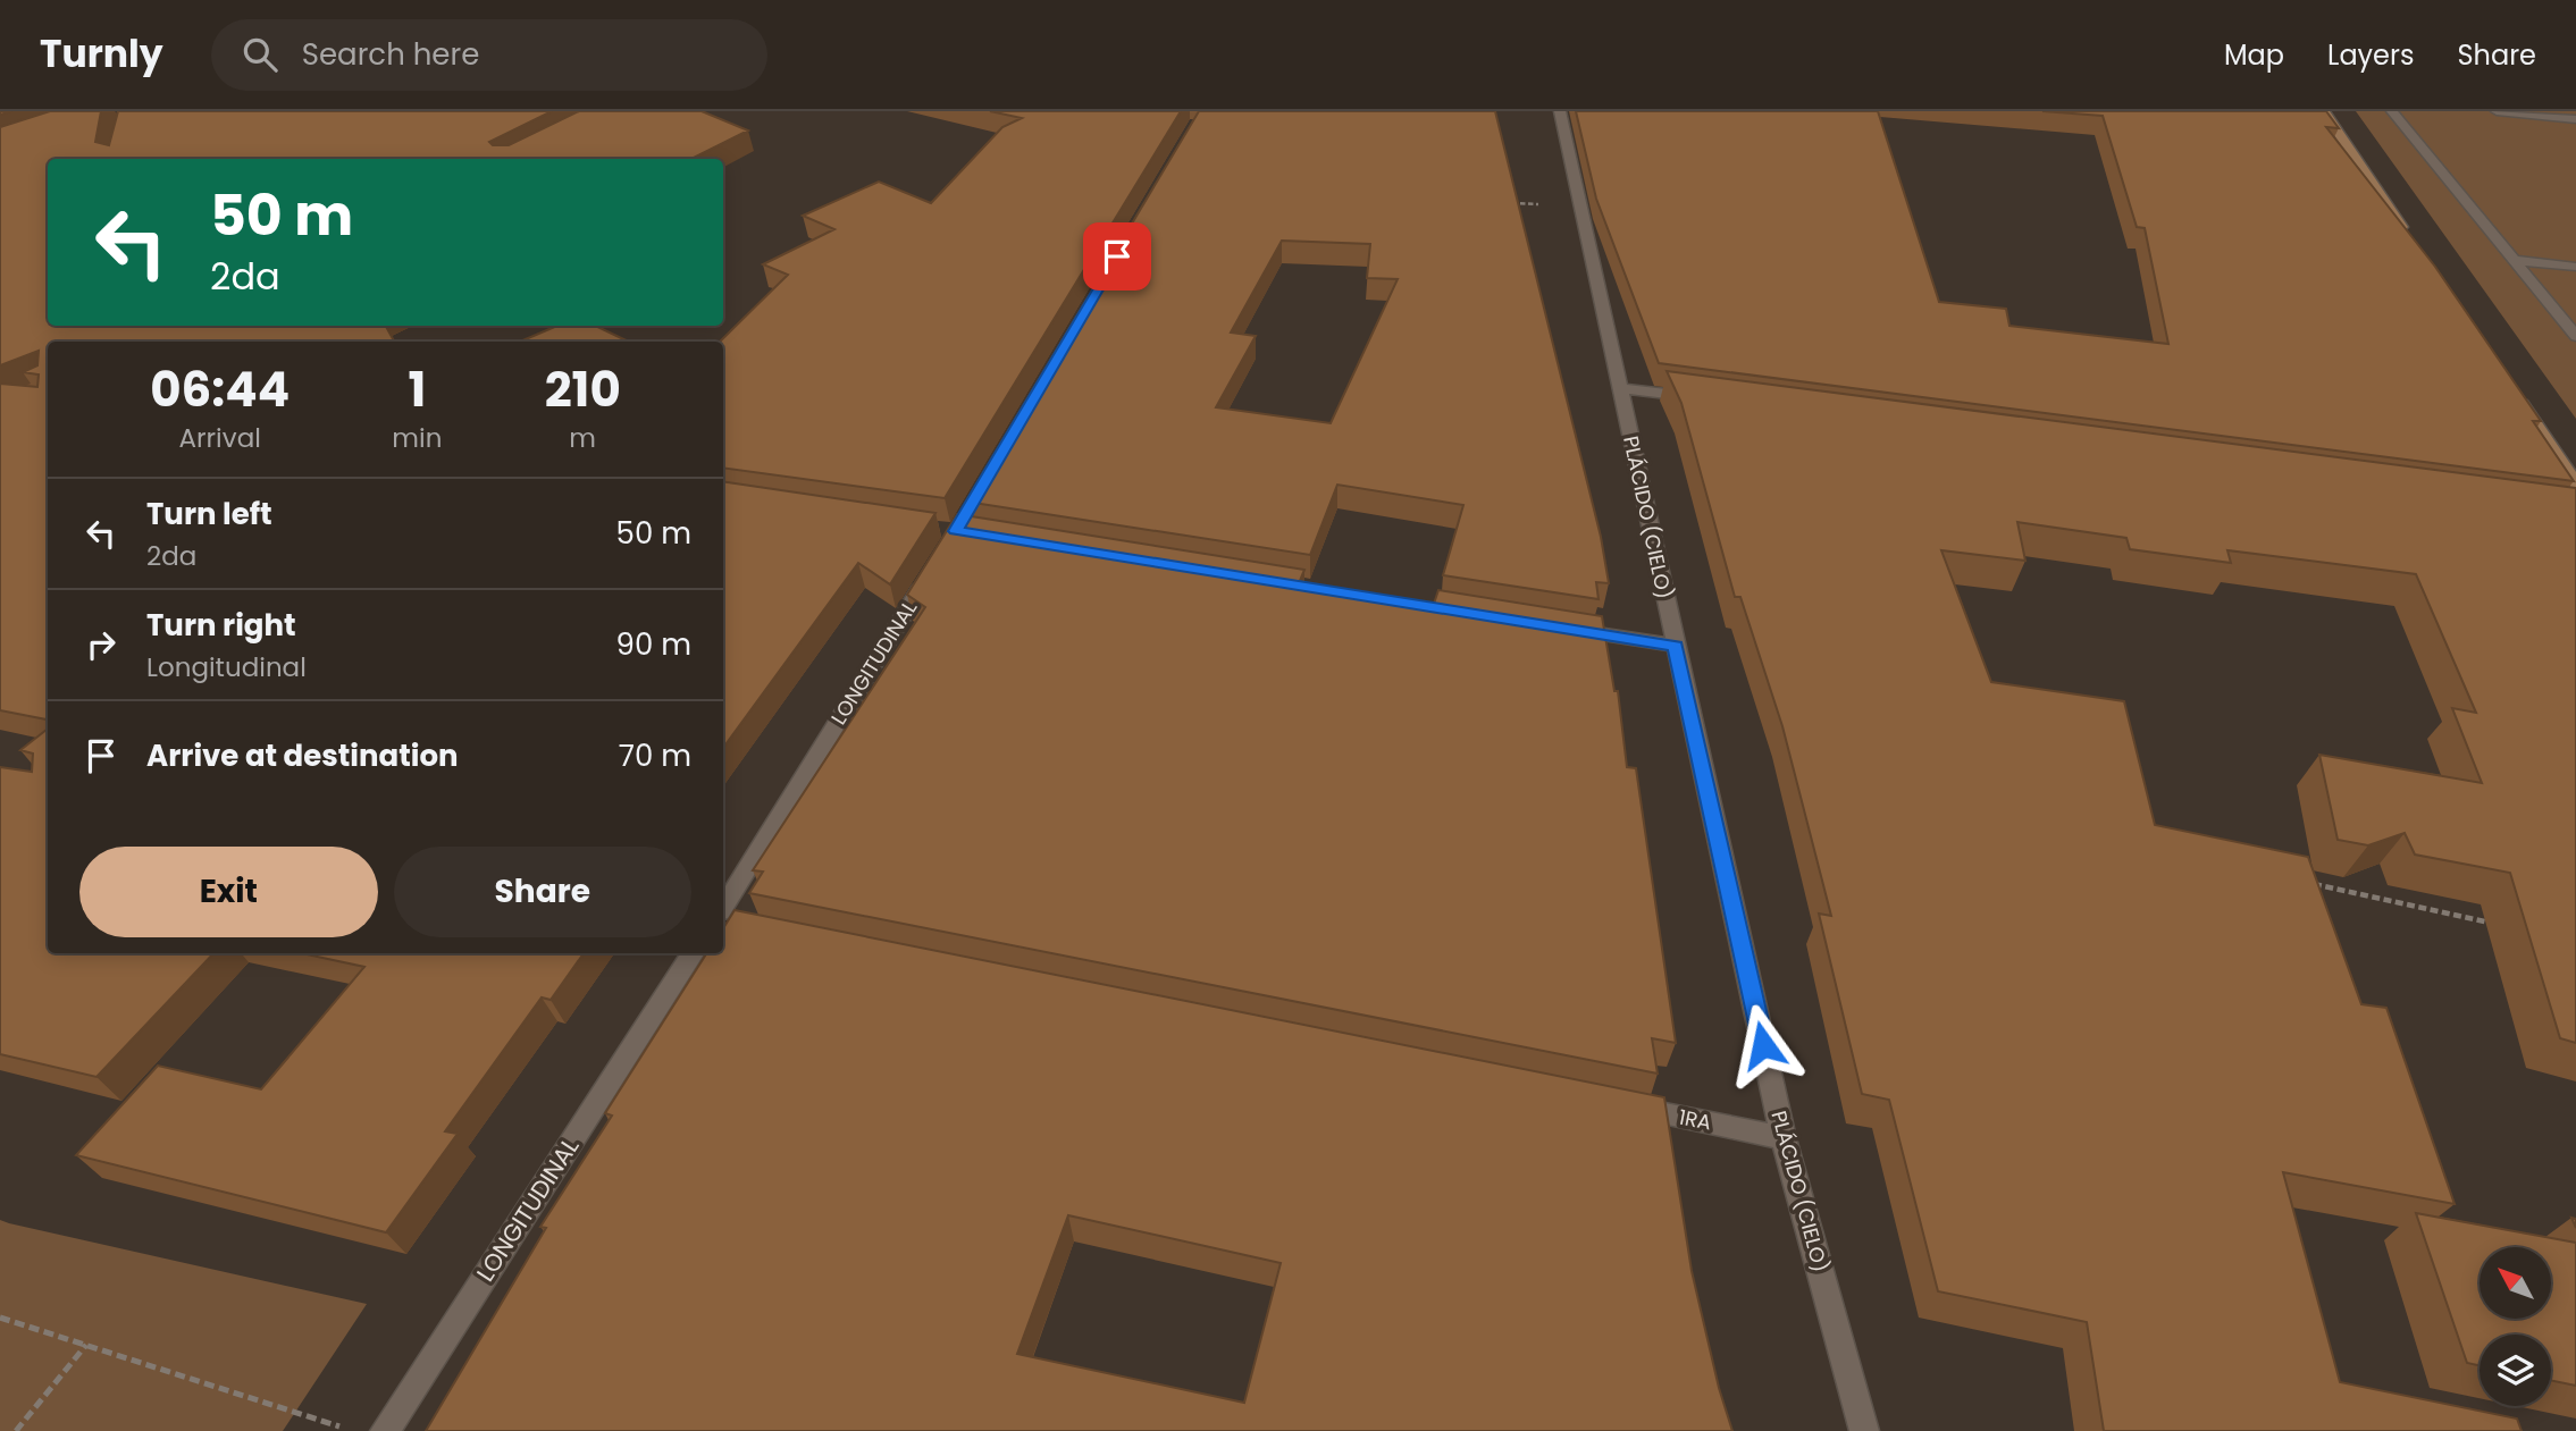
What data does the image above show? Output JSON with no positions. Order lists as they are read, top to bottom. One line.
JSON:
{"streets":{"street":["PLÁCIDO (CIELO)","LONGITUDINAL","1RA"]},"crossings":[["PLÁCIDO (CIELO)","1RA"]],"north":"top left","page":{"header":"Turnly","search":"Search here","nav":["Map","Layers","Share"],"turn":["50 m","2da"],"eta":["06:44","Arrival","1","min","210","m"],"list":[{"name":"Turn left","note":"2da","value":"50 m"},{"name":"Turn right","note":"Longitudinal","value":"90 m"},{"name":"Arrive at destination","value":"70 m"}],"buttons":["Exit","Share"]}}
